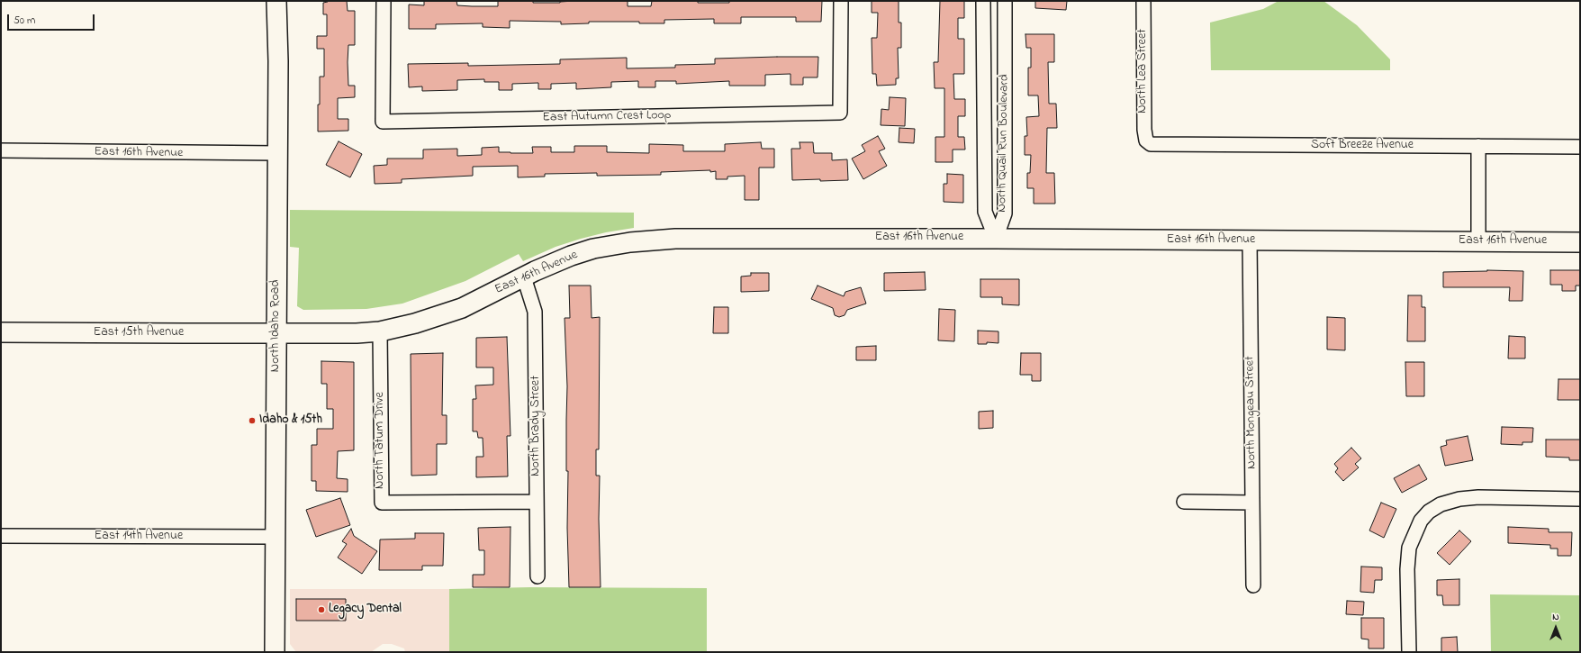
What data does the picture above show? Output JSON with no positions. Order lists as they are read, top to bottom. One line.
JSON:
{"streets":{"street":["North Lea Street","East Autumn Crest Loop","North Quail Run Boulevard","Soft Breeze Avenue","East 16th Avenue","North Idaho Road","East 15th Avenue","North Mongeau Street","North Brady Street","North Tatum Drive","East 14th Avenue"]},"crossings":[["North Lea Street","Soft Breeze Avenue"],["North Quail Run Boulevard","East 16th Avenue"],["East 16th Avenue","North Idaho Road"],["East 16th Avenue","East 15th Avenue"],["East 16th Avenue","North Mongeau Street"],["East 16th Avenue","North Brady Street"],["East 16th Avenue","North Tatum Drive"],["North Idaho Road","East 15th Avenue"],["North Idaho Road","East 14th Avenue"],["North Brady Street","North Tatum Drive"]],"places":["Idaho & 15th","Legacy Dental"],"scale_bar":"50 m","north":"top"}
